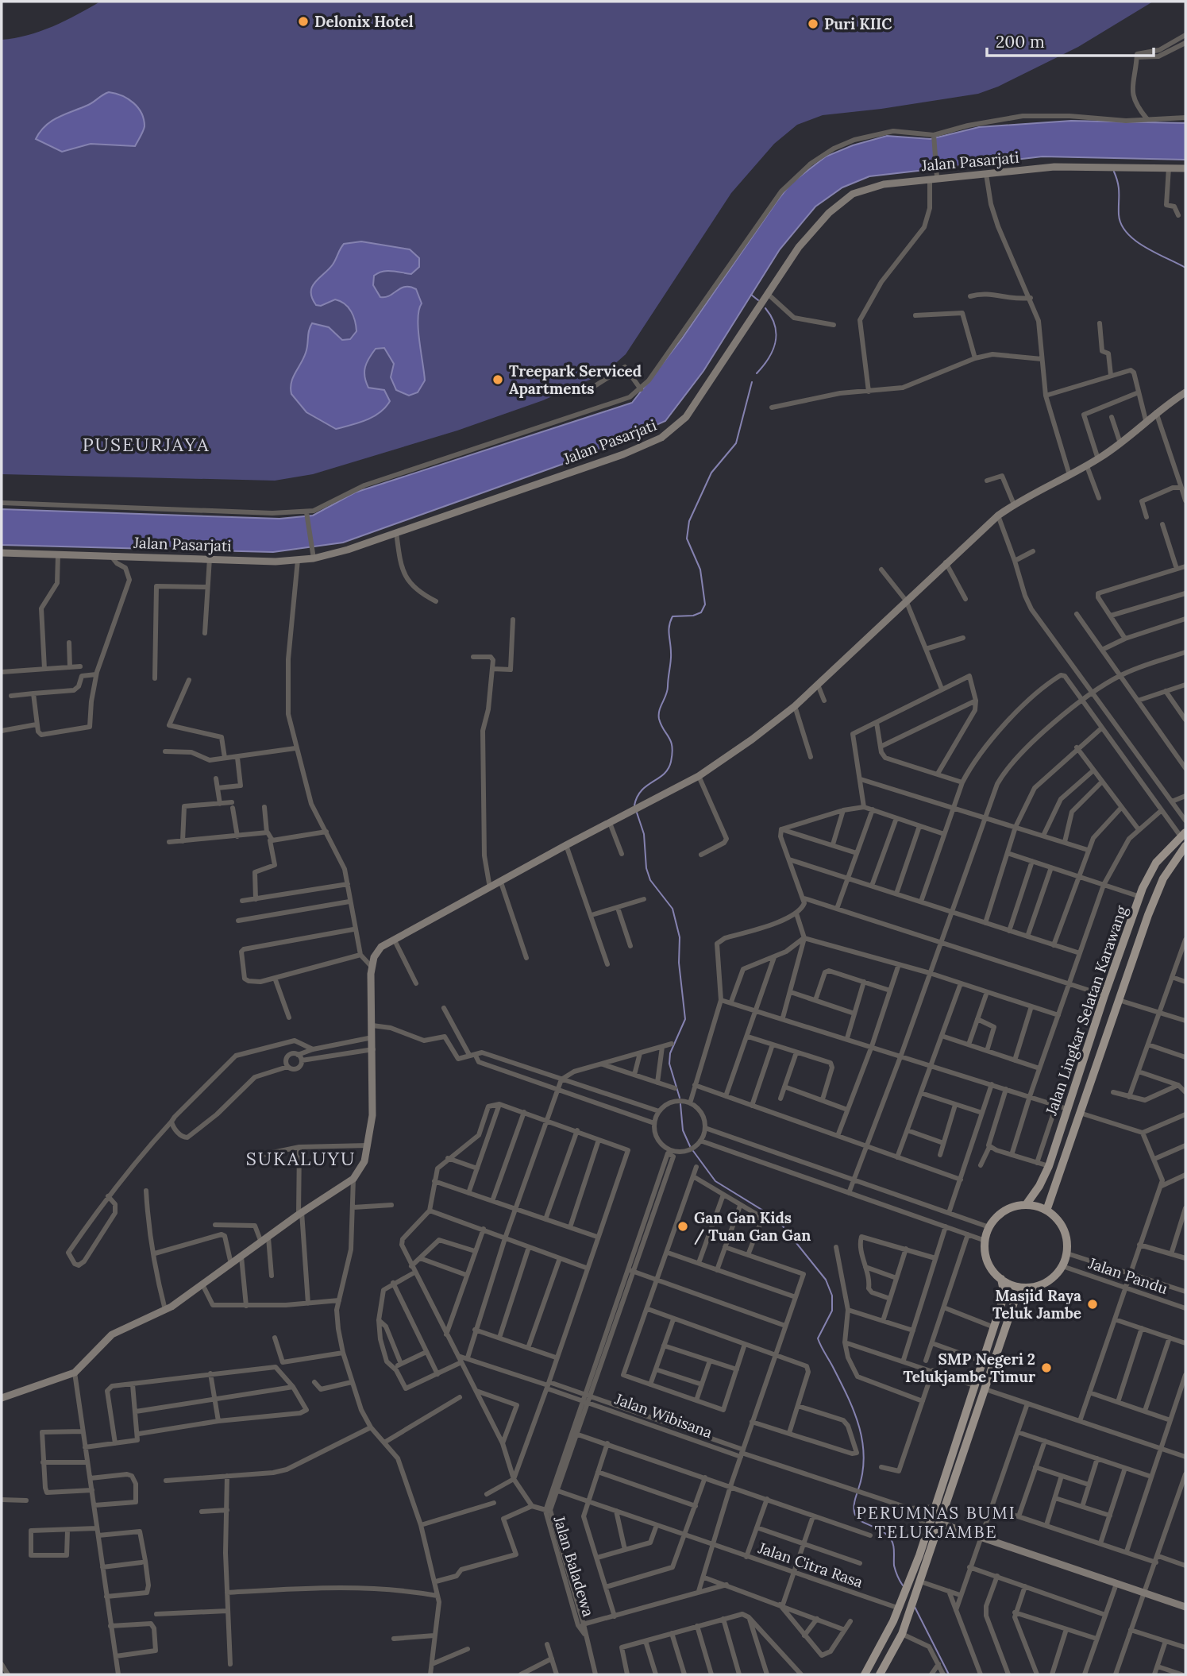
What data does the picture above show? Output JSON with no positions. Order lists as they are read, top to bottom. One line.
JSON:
{"streets":{"main road":["Jalan Lingkar Selatan Karawang"],"street":["Jalan Pasarjati","Jalan Pandu","Jalan Wibisana","Jalan Citra Rasa","Jalan Baladewa"]},"crossings":[["Jalan Lingkar Selatan Karawang","Jalan Pandu"],["Jalan Wibisana","Jalan Baladewa"],["Jalan Citra Rasa","Jalan Baladewa"]],"districts":["PUSEURJAYA","SUKALUYU","PERUMNAS BUMI TELUKJAMBE"],"places":["Delonix Hotel","Puri KIIC","Treepark Serviced Apartments","Gan Gan Kids / Tuan Gan Gan","Masjid Raya Teluk Jambe","SMP Negeri 2 Telukjambe Timur"],"scale_bar":"200 m"}
